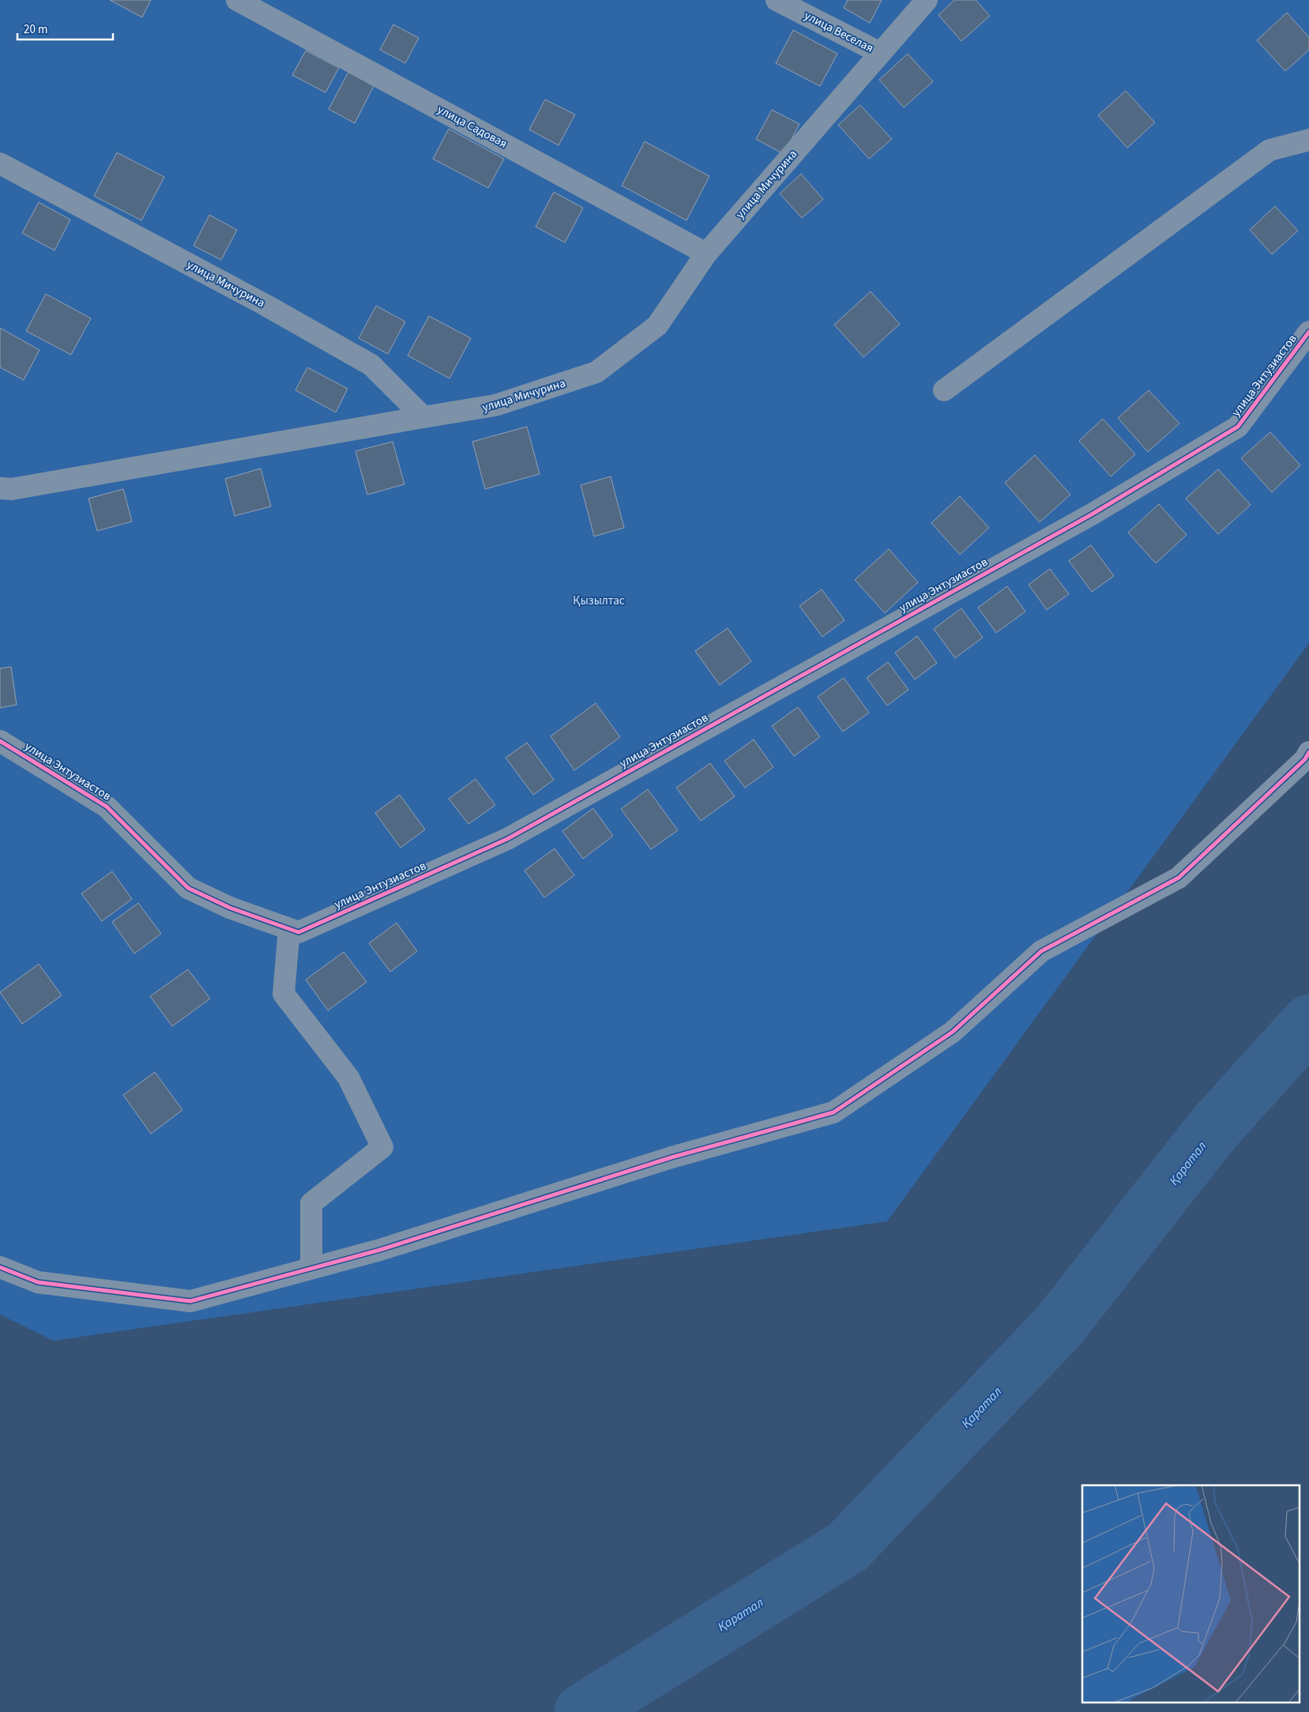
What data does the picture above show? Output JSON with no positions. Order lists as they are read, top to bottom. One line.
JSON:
{"streets":{"street":["улица Веселая","улица Садовая","улица Мичурина","улица Энтузиастов"]},"crossings":[["улица Веселая","улица Мичурина"],["улица Садовая","улица Мичурина"]],"water":["Қаратал"],"parks":["Қызылтас"],"scale_bar":"20 m"}
